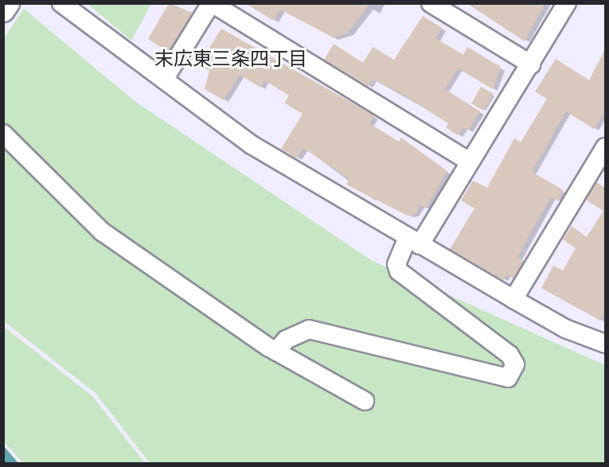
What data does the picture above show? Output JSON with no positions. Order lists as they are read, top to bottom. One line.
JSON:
{"districts":["末広東三条四丁目"]}
